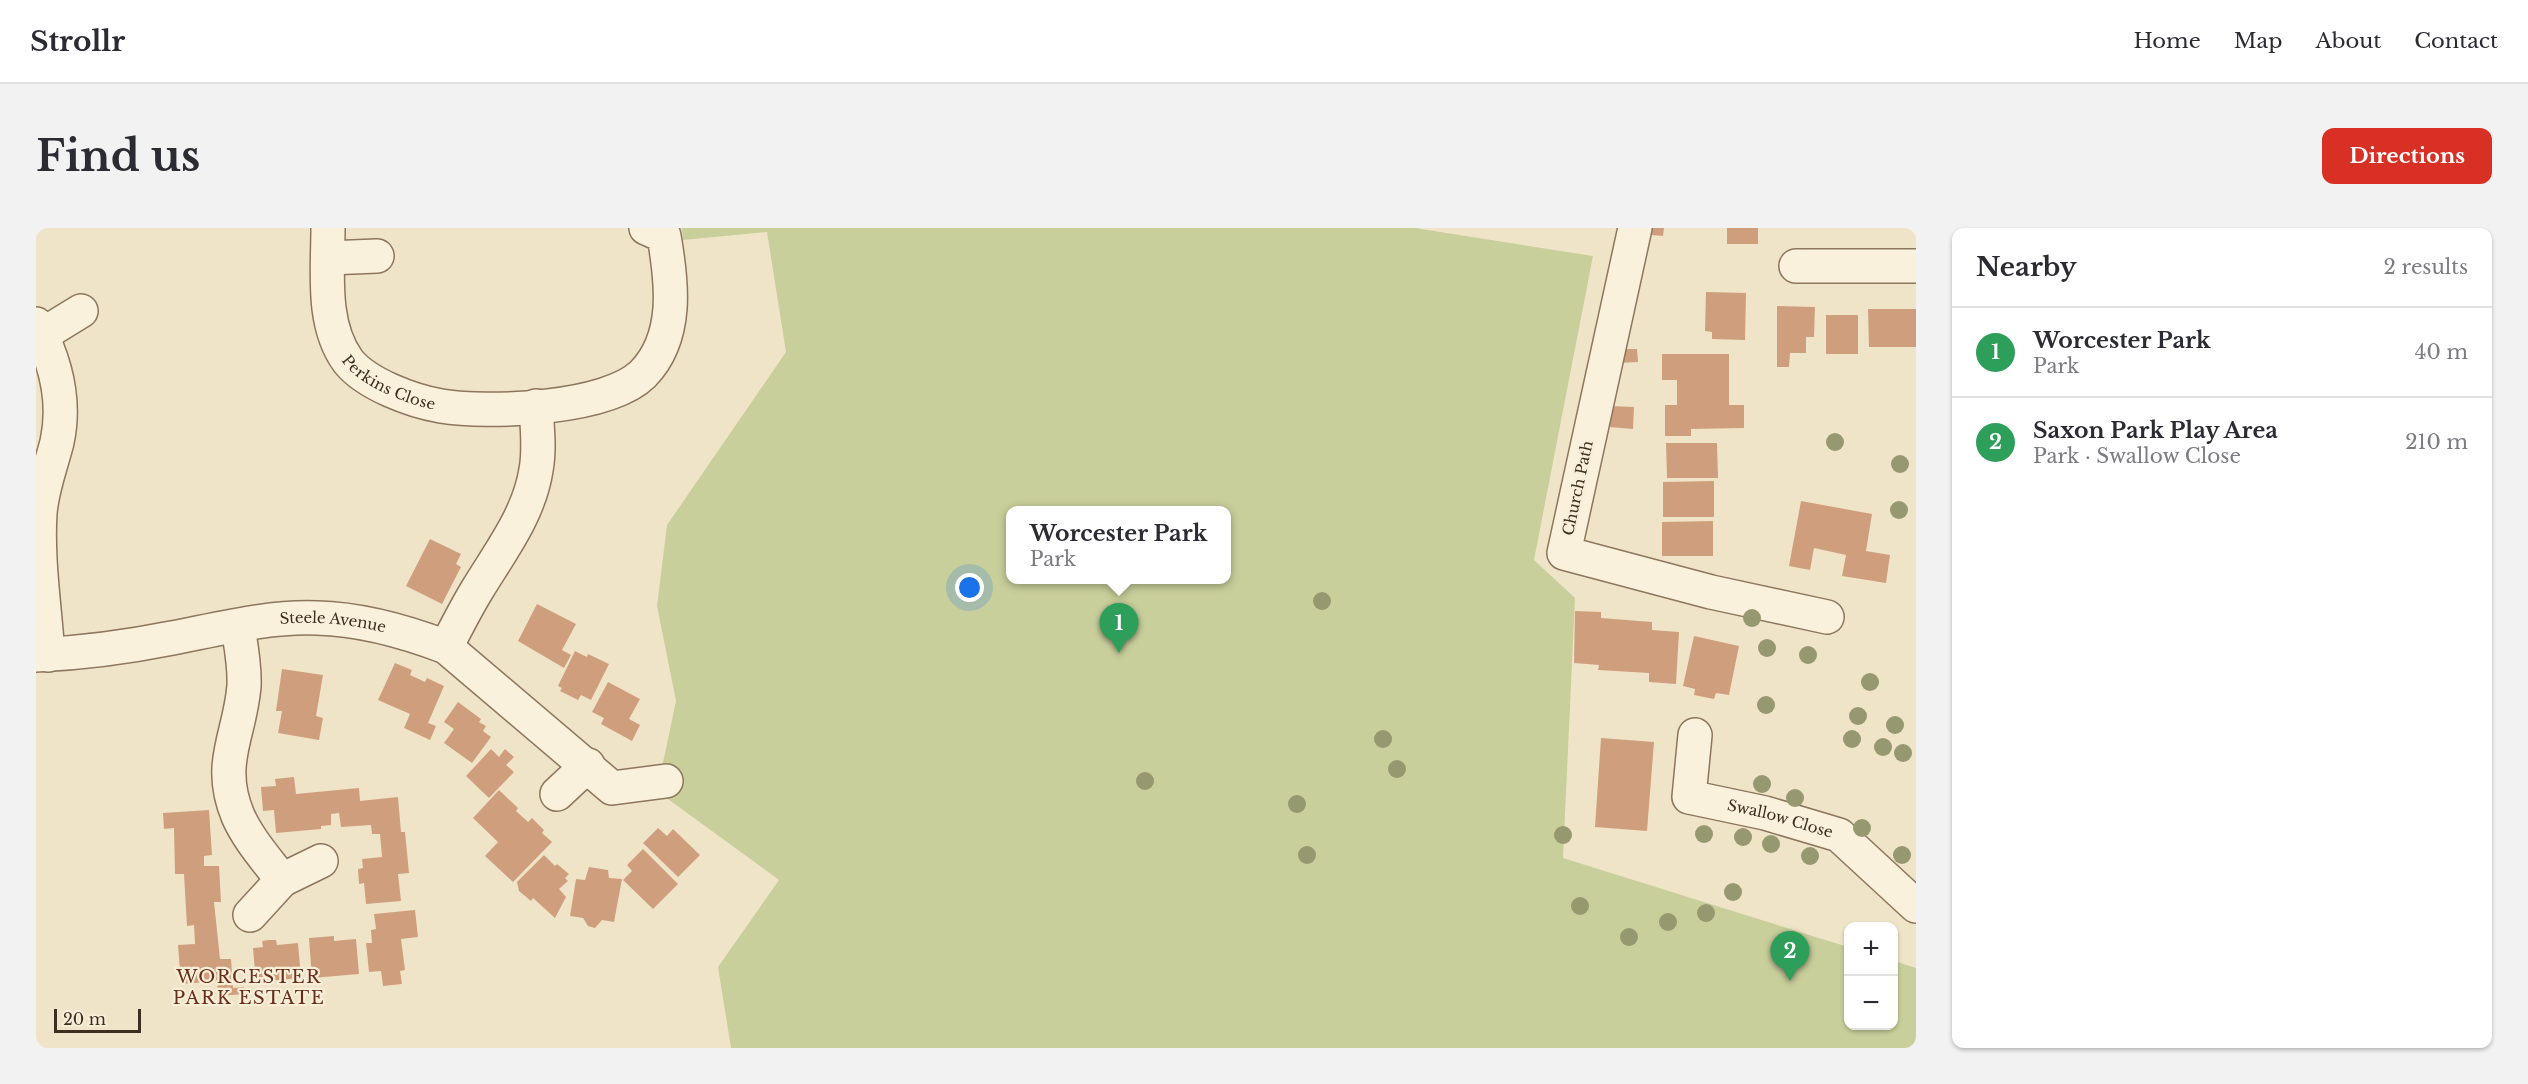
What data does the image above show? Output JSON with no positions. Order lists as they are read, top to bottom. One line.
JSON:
{"streets":{"street":["Perkins Close","Church Path","Steele Avenue","Swallow Close"]},"districts":["WORCESTER PARK ESTATE"],"scale_bar":"20 m","page":{"header":"Strollr","nav":["Home","Map","About","Contact"],"buttons":"Directions","title":"Find us","heading":["Nearby","2 results"],"list":[{"mark":"1","name":"Worcester Park","note":"Park","value":"40 m"},{"mark":"2","name":"Saxon Park Play Area","note":"Park · Swallow Close","value":"210 m"}],"popup":["Worcester Park","Park"],"pins":["1","2"],"map_buttons":["+","−"],"scale":"20 m"}}
